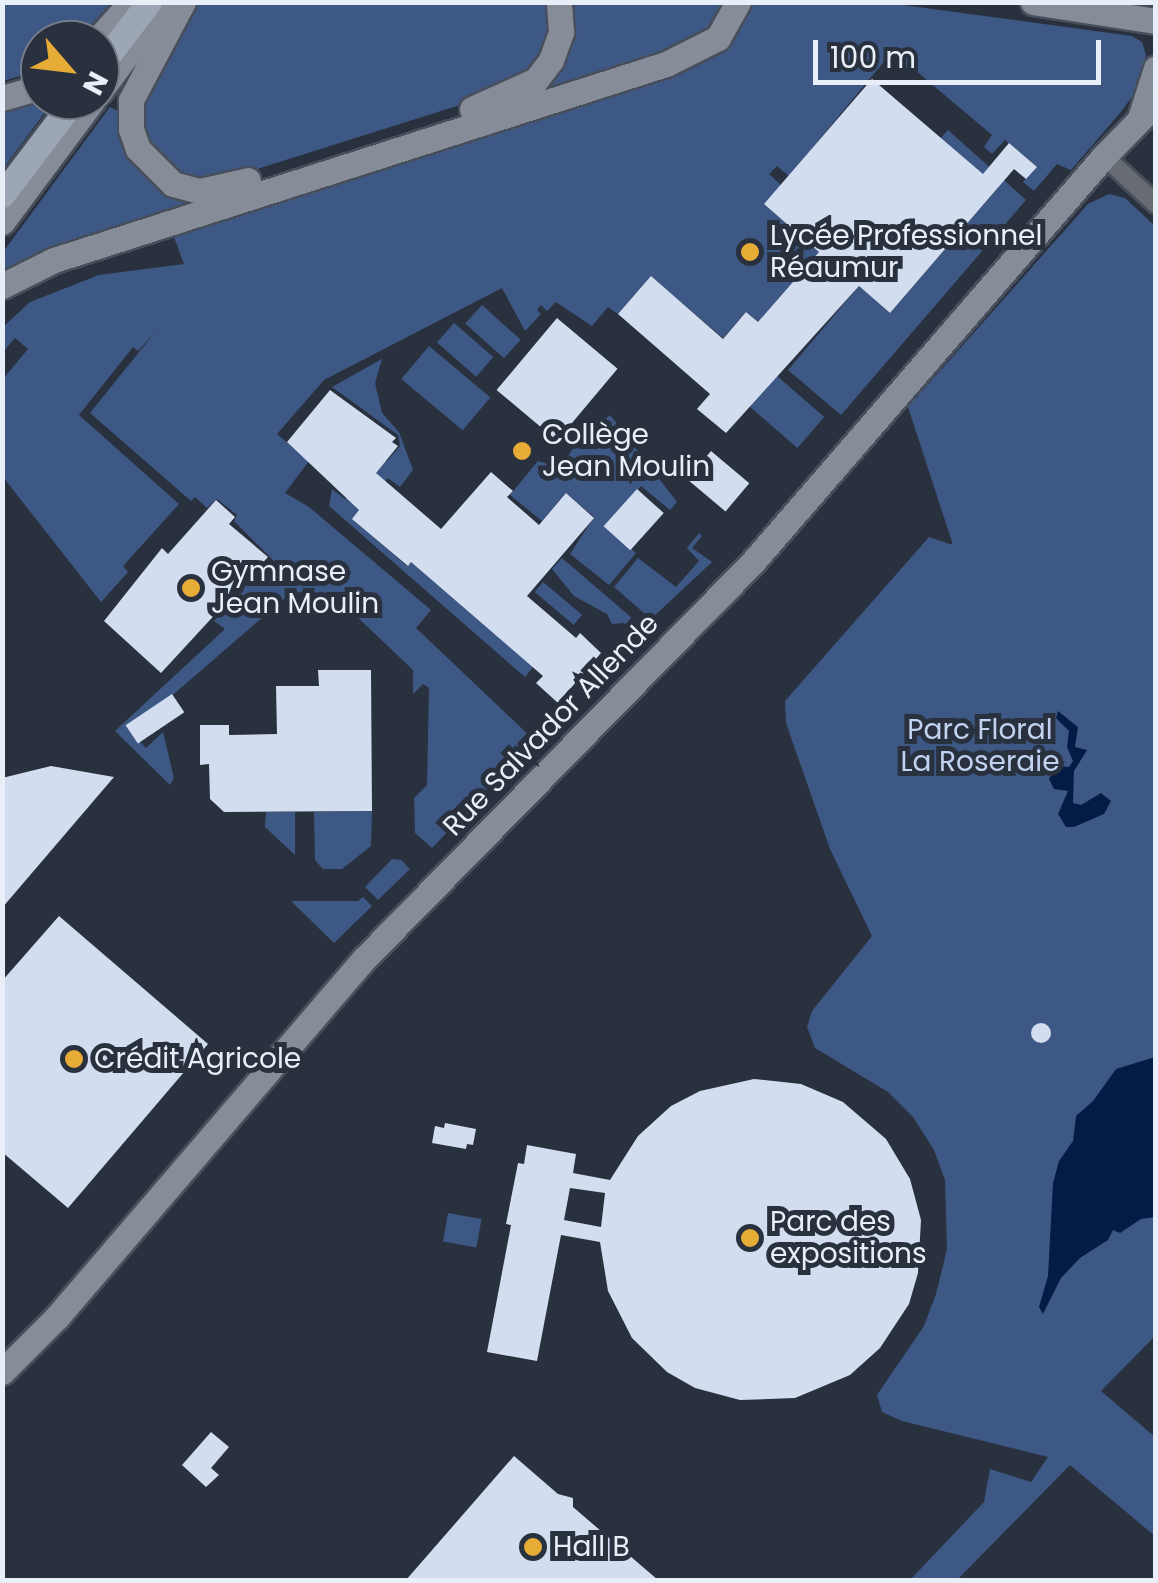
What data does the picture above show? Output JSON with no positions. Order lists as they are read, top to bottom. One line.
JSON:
{"streets":{"main road":["Rue Salvador Allende"]},"parks":["Parc Floral La Roseraie"],"places":["Lycée Professionnel Réaumur","Collège Jean Moulin","Gymnase Jean Moulin","Crédit Agricole","Parc des expositions","Hall B"],"scale_bar":"100 m","north":"bottom right"}
